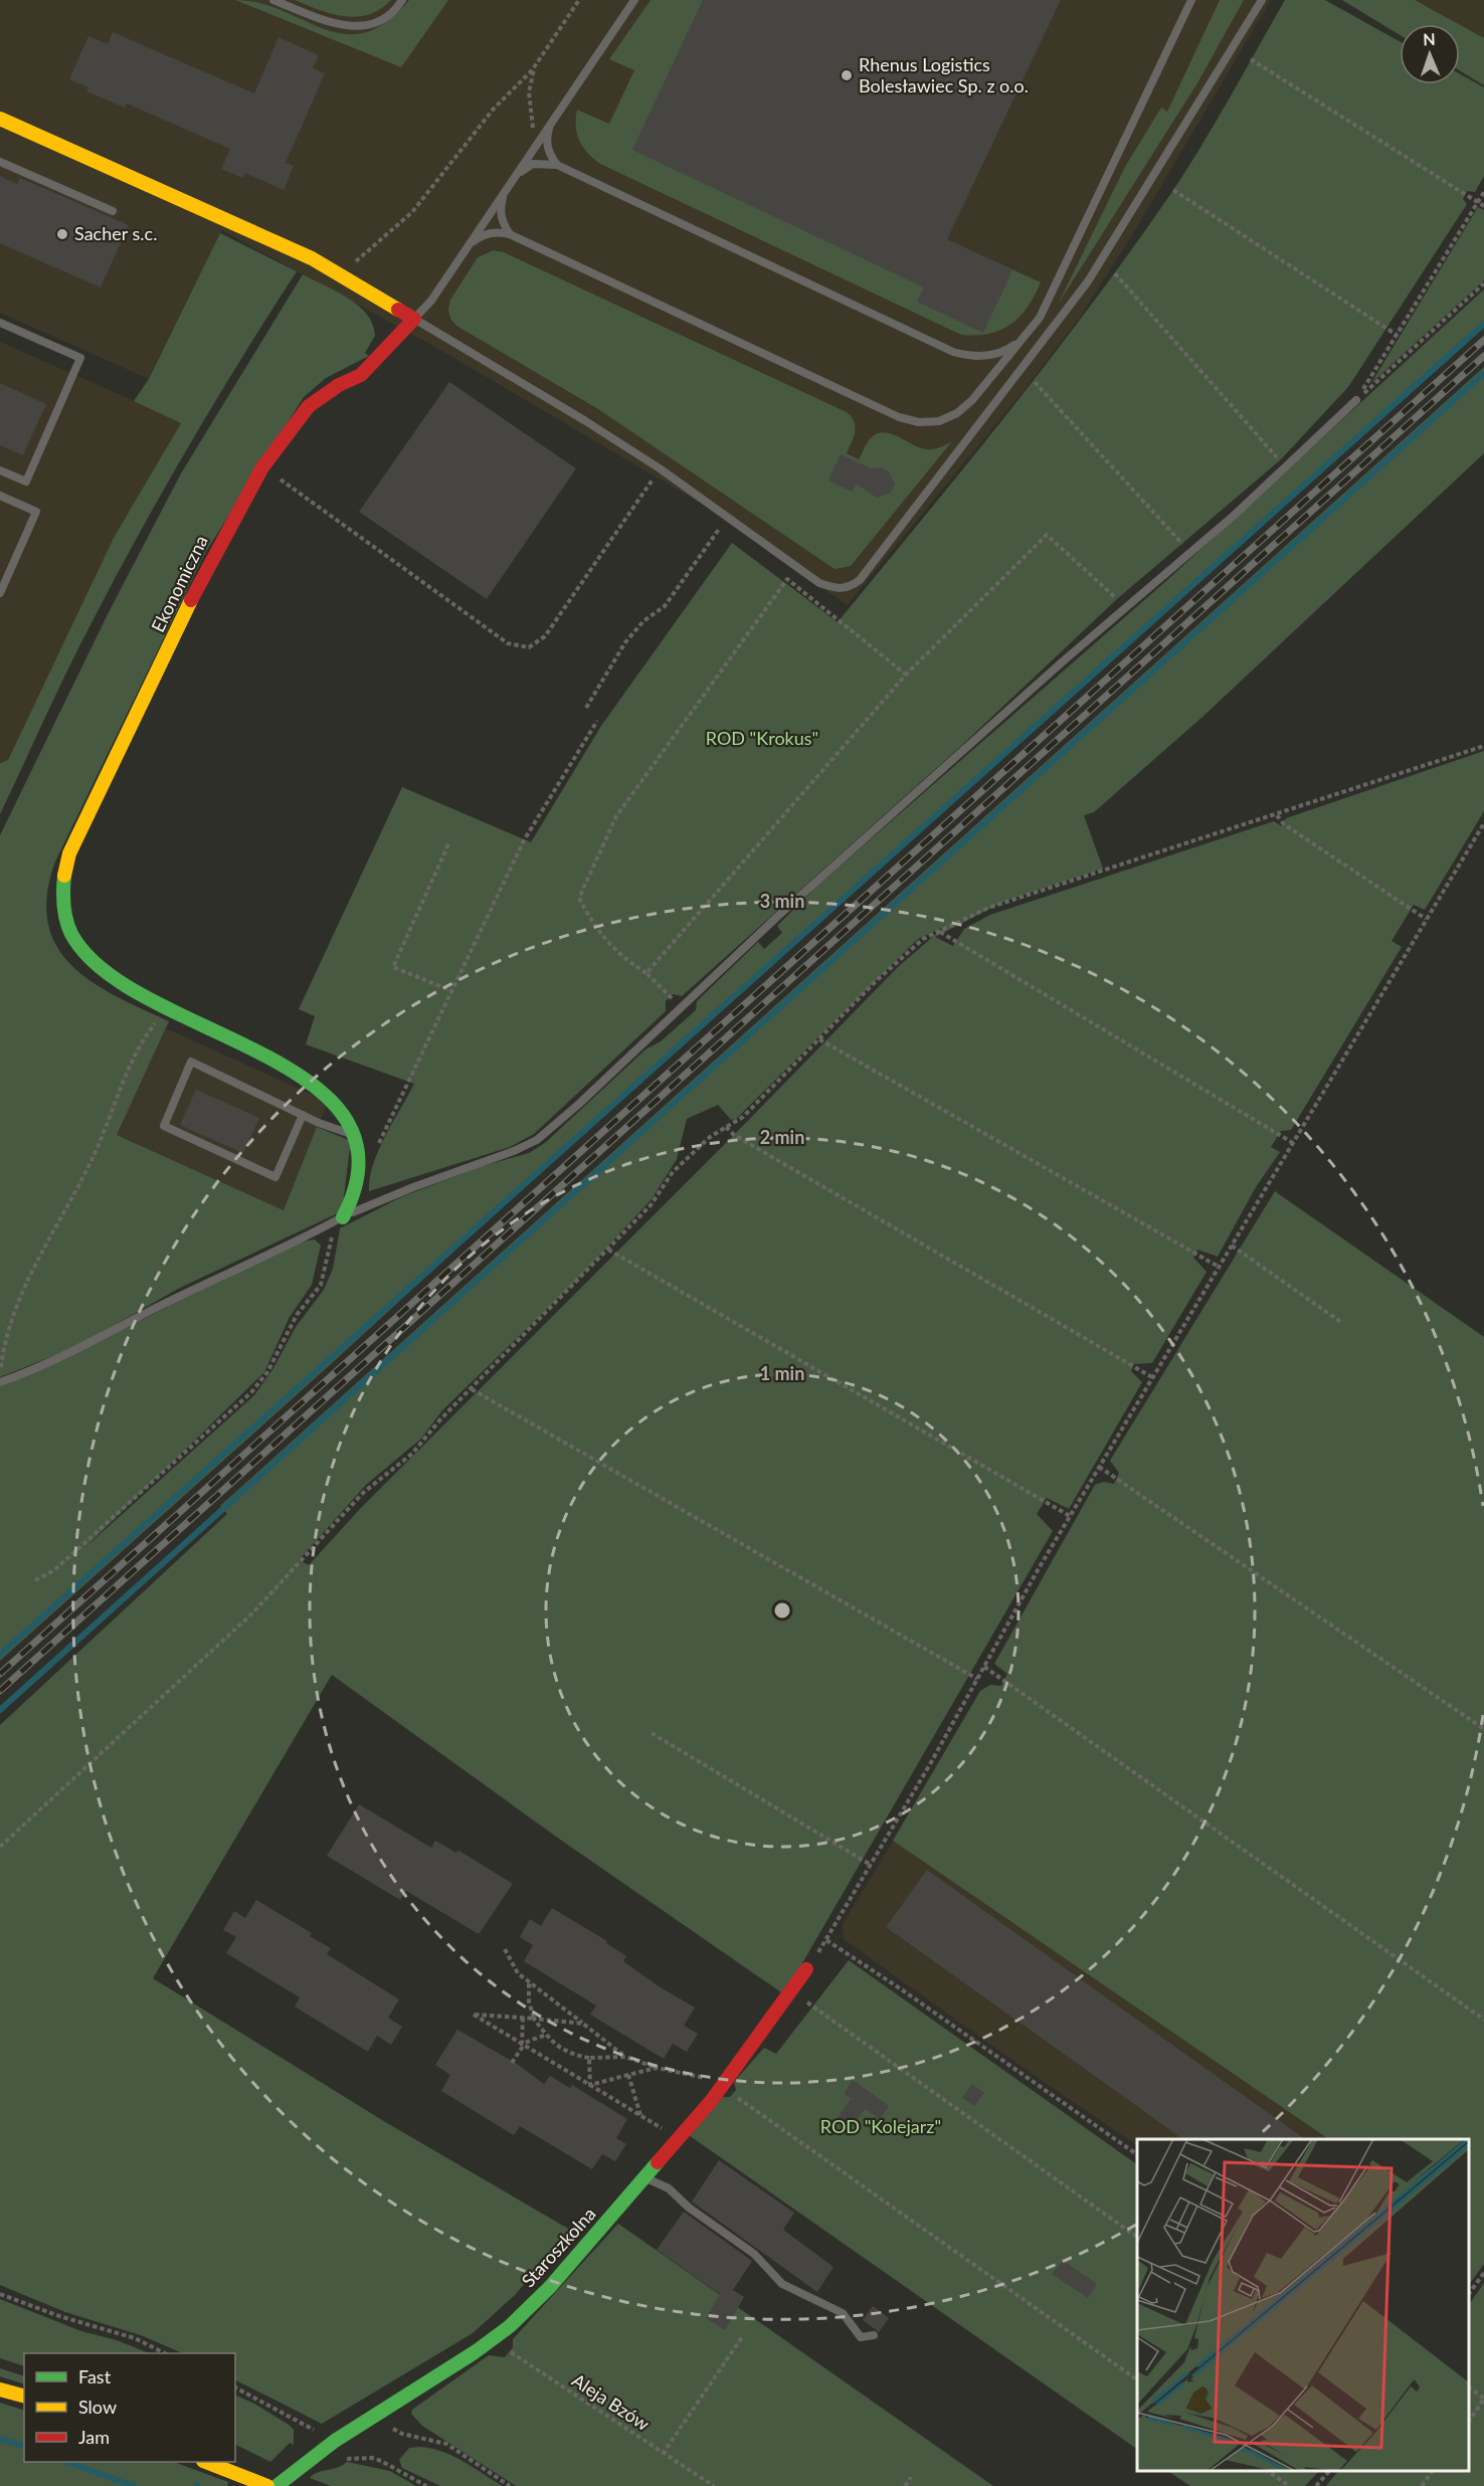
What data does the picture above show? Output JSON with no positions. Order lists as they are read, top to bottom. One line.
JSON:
{"streets":{"street":["Ekonomiczna","Staroszkolna"],"path":["Aleja Bzów"]},"crossings":[["Staroszkolna","Aleja Bzów"]],"parks":["ROD \"Krokus\"","ROD \"Kolejarz\""],"places":["Rhenus Logistics Bolesławiec Sp. z o.o.","Sacher s.c."],"legend":["Fast","Slow","Jam"],"north":"top","rings":["3 min","2 min","1 min"]}
